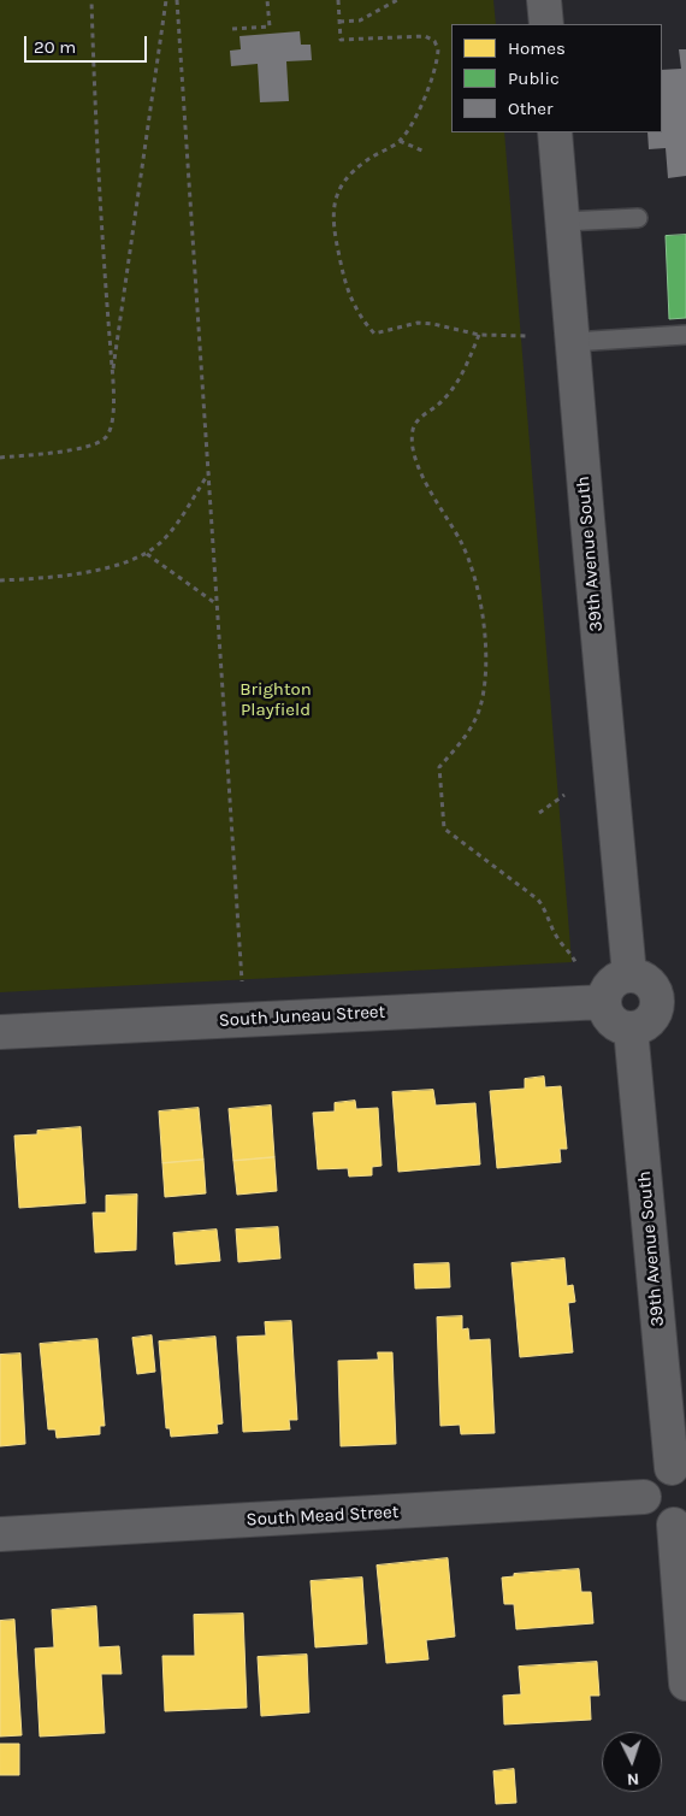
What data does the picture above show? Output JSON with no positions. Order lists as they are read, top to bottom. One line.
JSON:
{"streets":{"street":["39th Avenue South","South Juneau Street","South Mead Street"]},"crossings":[["39th Avenue South","South Juneau Street"]],"parks":["Brighton Playfield"],"legend":["Homes","Public","Other"],"scale_bar":"20 m","north":"bottom"}
